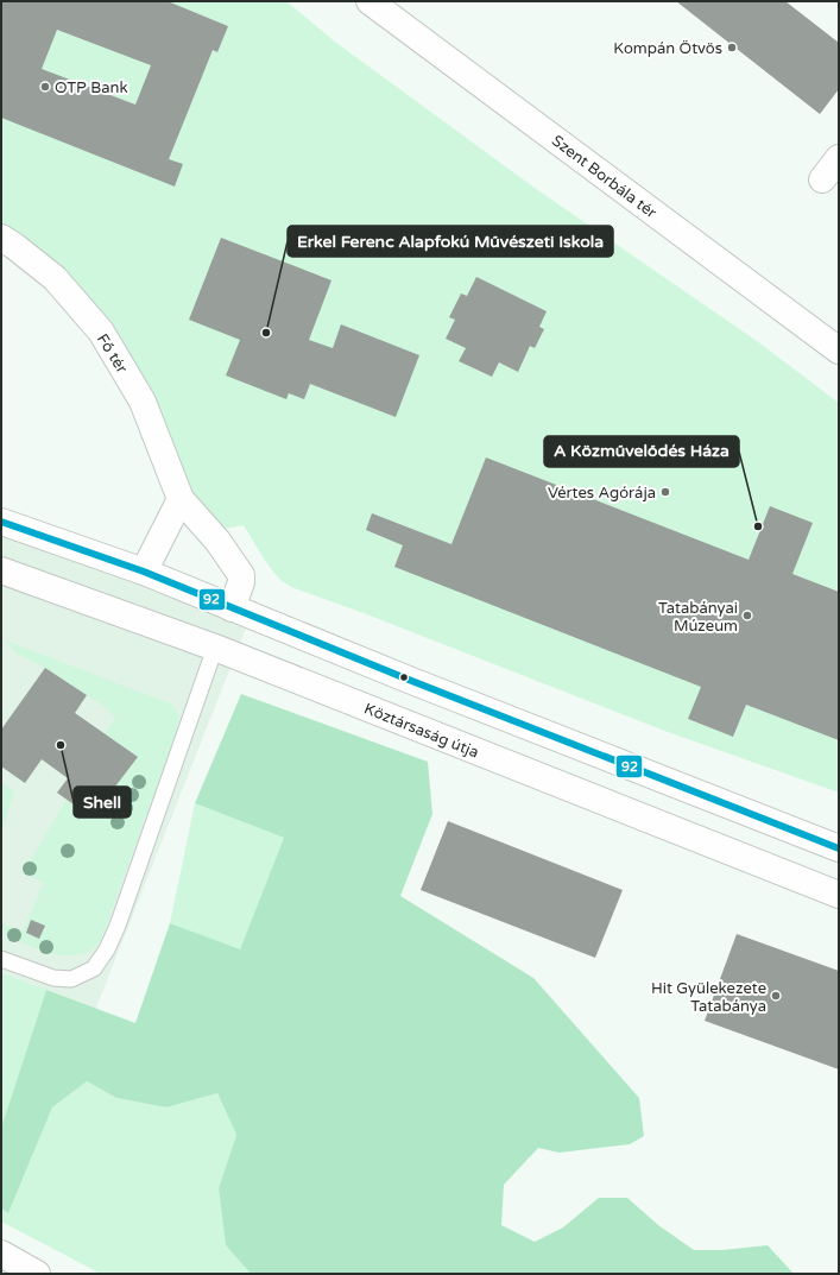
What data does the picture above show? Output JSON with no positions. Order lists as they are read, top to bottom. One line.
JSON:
{"streets":{"street":["Szent Borbála tér","Fő tér","Köztársaság útja"]},"places":["Kompán Ötvös","OTP Bank","Erkel Ferenc Alapfokú Művészeti Iskola","Vértes Agórája","A Közművelődés Háza","Tatabányai Múzeum","Shell","Hit Gyülekezete Tatabánya"],"lines":["transit line 92"]}
